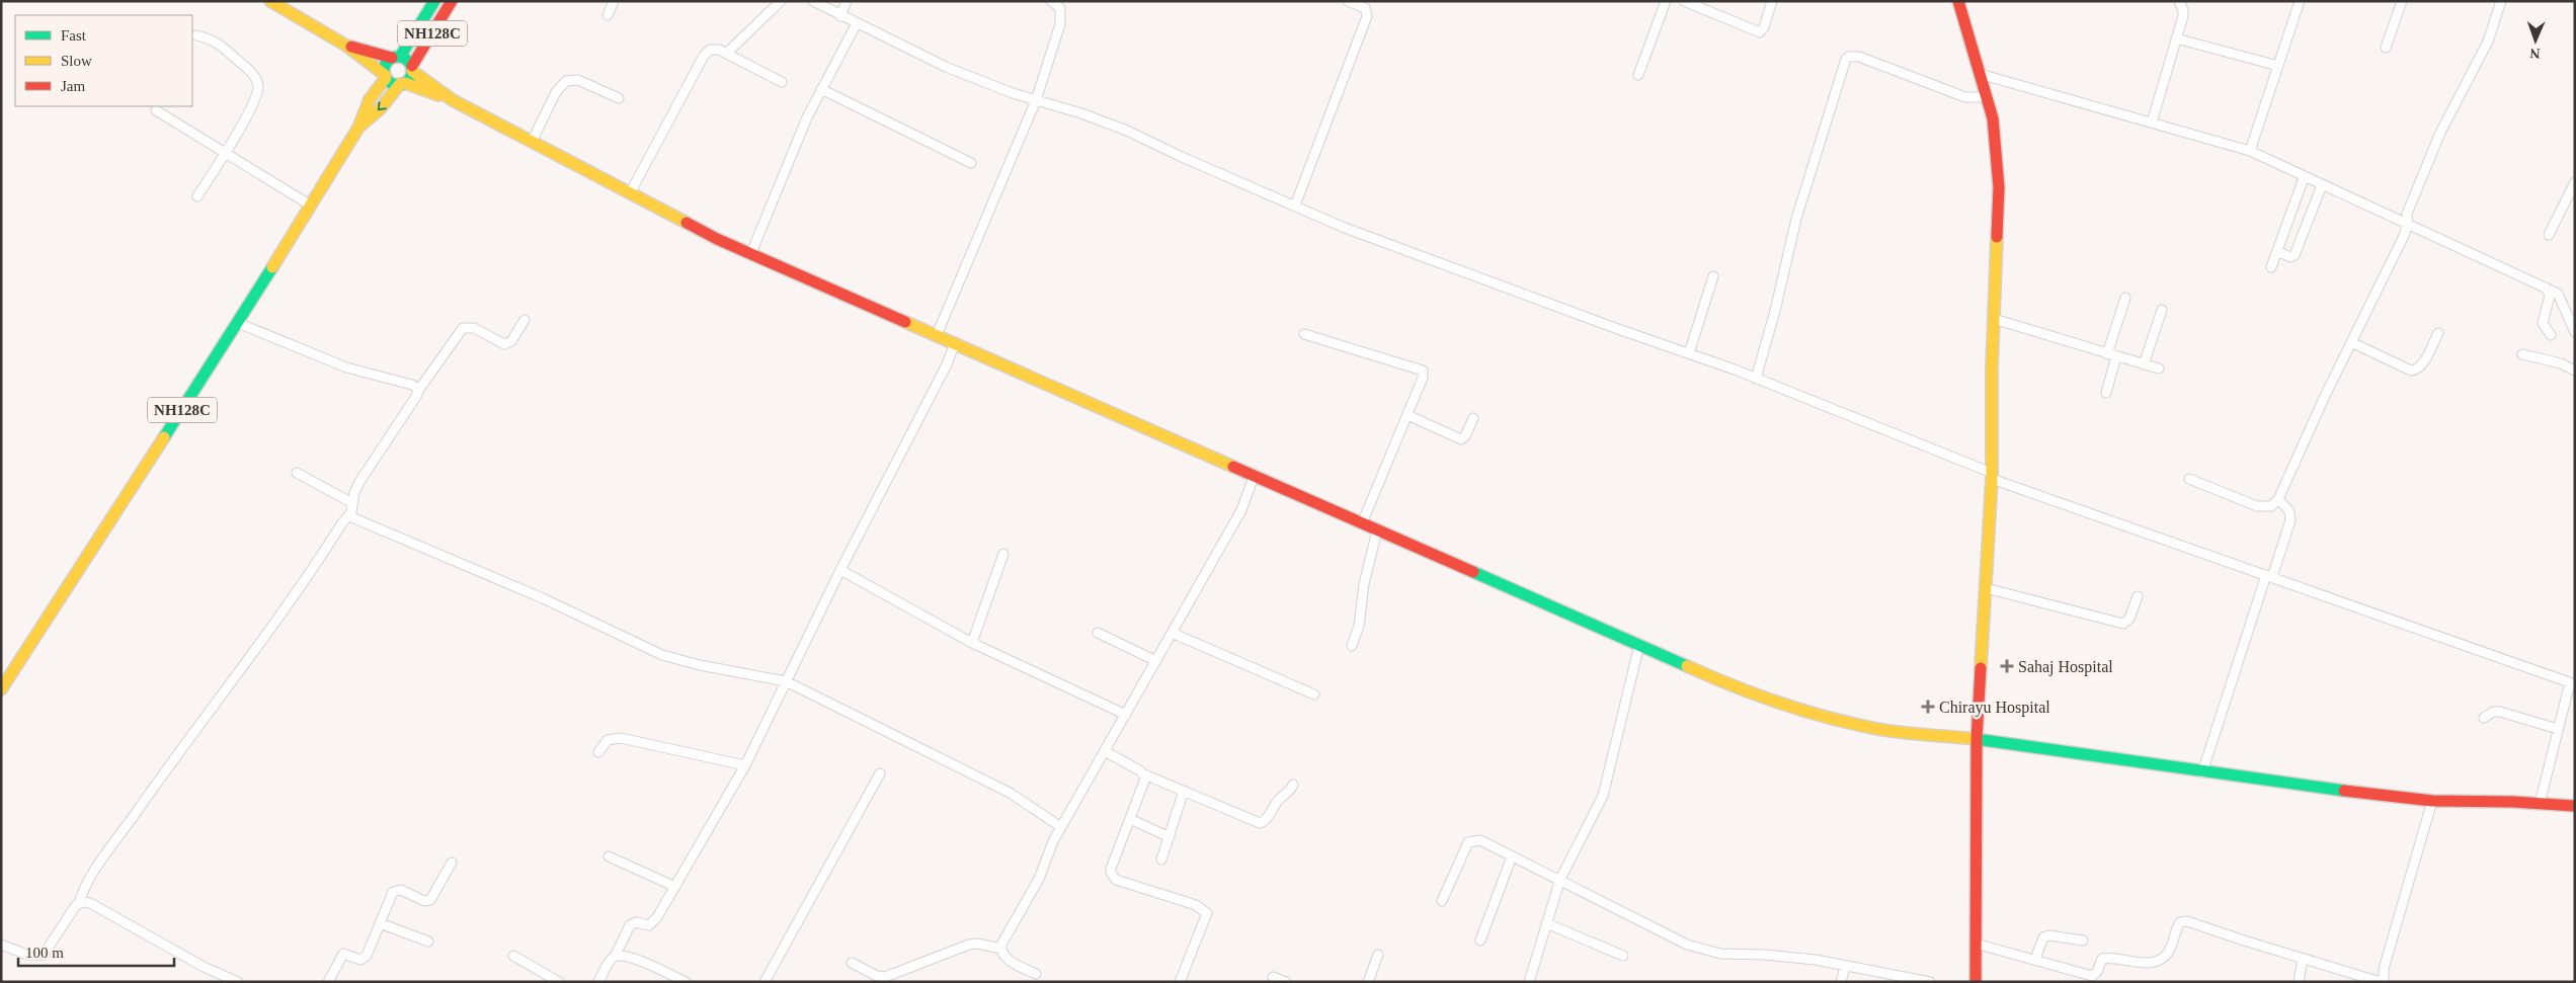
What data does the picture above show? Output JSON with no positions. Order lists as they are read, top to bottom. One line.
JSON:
{"streets":{"main road":["NH128C"]},"places":{"health":["Sahaj Hospital","Chirayu Hospital"]},"legend":["Fast","Slow","Jam"],"scale_bar":"100 m","north":"bottom"}
